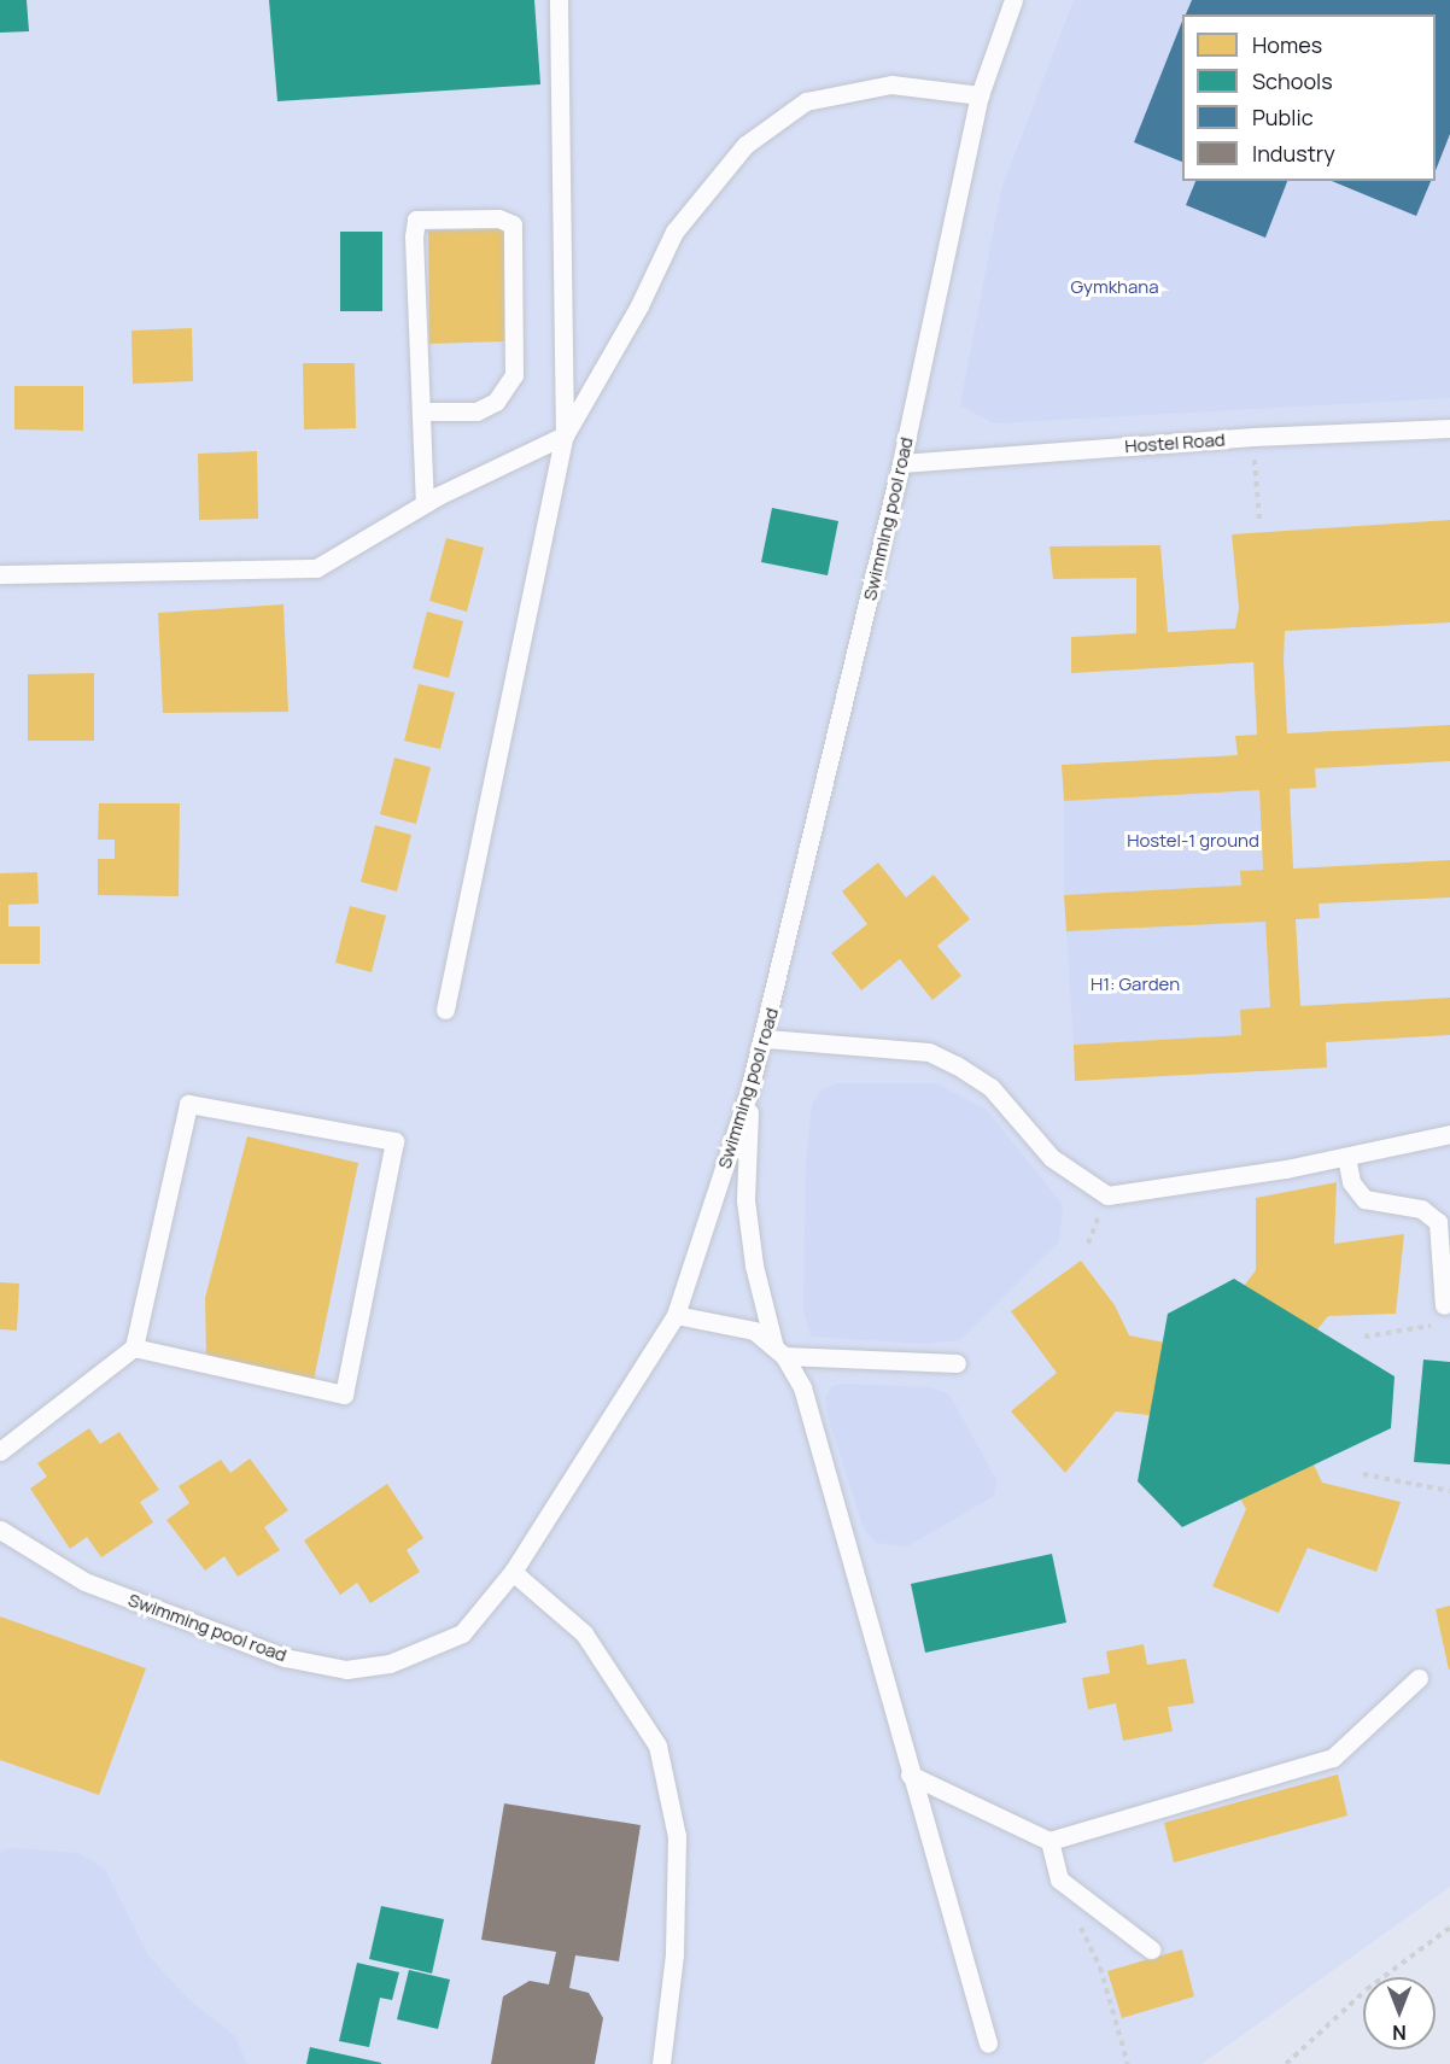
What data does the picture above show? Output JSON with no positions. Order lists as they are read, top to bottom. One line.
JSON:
{"streets":{"lane":["Hostel Road","Swimming pool road"]},"crossings":[["Hostel Road","Swimming pool road"]],"parks":["Gymkhana","Hostel-1 ground","H1: Garden"],"legend":["Homes","Schools","Public","Industry"],"north":"bottom"}
